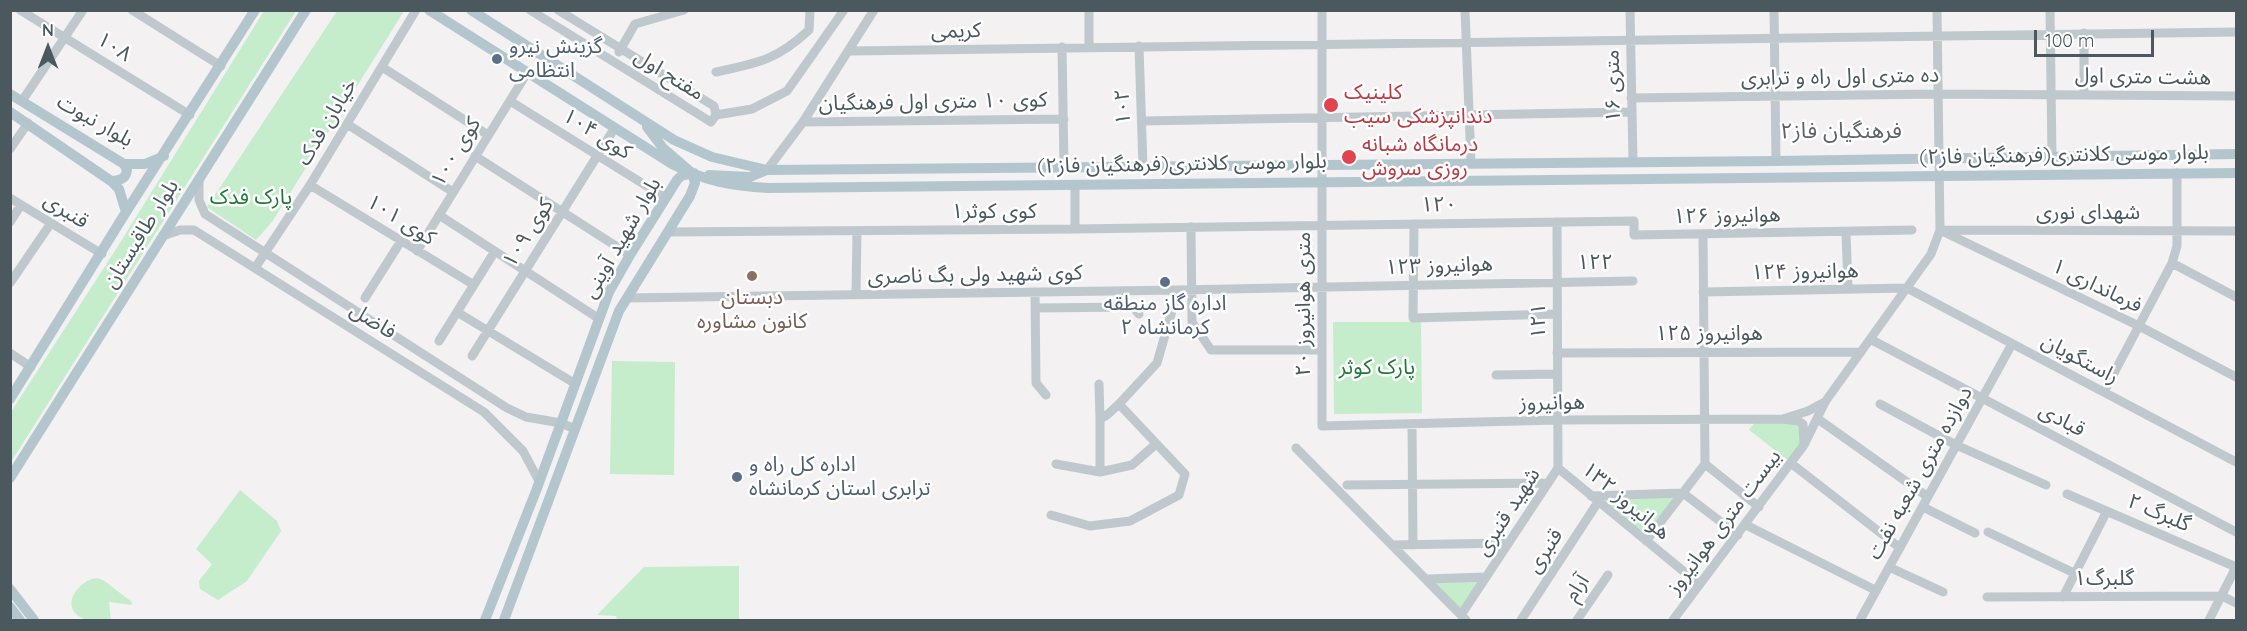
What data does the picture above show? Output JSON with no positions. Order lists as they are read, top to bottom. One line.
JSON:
{"streets":{"main road":["بلوار نبوت","بلوار موسی کلانتری(فرهنگیان فاز۲)","بلوار طاقبستان","بلوار شهید آوینی"],"street":["کریمی","۱۰۸","مفتح اول","ده متری اول راه و ترابری","هشت متری اول","۱۶ متری","کوی ۱۰ متری اول فرهنگیان","۱۰۲","خیابان فدک","کوی ۱۰۴","کوی ۱۰۰","۱۲۰","قنبری","کوی کوثر۱","شهدای نوری","هوانیروز ۱۲۶","کوی ۱۰۱","کوی ۱۰۹","۱۲۲","۱۲۳ هوانیروز","هوانیروز ۱۲۴","کوی شهید ولی بگ ناصری","فرمانداری ۱","۲۰ متری هوانیروز","فاضل","۱۲۱","هوانیروز ۱۲۵","راستگویان","هوانیروز","قبادی","دوازده متری شعبه نفت","هوانیروز ۱۳۲","شهید قنبری","گلبرگ ۲","بیست متری هوانیروز","گلبرگ۱","آرام"]},"crossings":[["کریمی","۱۶ متری"],["کریمی","۱۰۲"],["کریمی","۲۰ متری هوانیروز"],["۱۰۸","بلوار طاقبستان"],["ده متری اول راه و ترابری","هشت متری اول"],["ده متری اول راه و ترابری","۱۶ متری"],["۱۶ متری","بلوار موسی کلانتری(فرهنگیان فاز۲)"],["۱۰۲","بلوار موسی کلانتری(فرهنگیان فاز۲)"],["بلوار نبوت","بلوار طاقبستان"],["خیابان فدک","کوی ۱۰۱"],["خیابان فدک","فاضل"],["کوی ۱۰۴","کوی ۱۰۰"],["کوی ۱۰۴","کوی ۱۰۹"],["کوی ۱۰۴","بلوار شهید آوینی"],["کوی ۱۰۰","بلوار موسی کلانتری(فرهنگیان فاز۲)"],["کوی ۱۰۰","کوی ۱۰۱"],["بلوار موسی کلانتری(فرهنگیان فاز۲)","کوی ۱۰۹"],["بلوار موسی کلانتری(فرهنگیان فاز۲)","بلوار شهید آوینی"],["بلوار موسی کلانتری(فرهنگیان فاز۲)","۲۰ متری هوانیروز"],["۱۲۰","کوی کوثر۱"],["۱۲۰","هوانیروز ۱۲۶"],["۱۲۰","۲۰ متری هوانیروز"],["۱۲۰","۱۲۱"],["قنبری","بلوار طاقبستان"],["قنبری","هوانیروز ۱۳۲"],["کوی کوثر۱","بلوار شهید آوینی"],["کوی کوثر۱","۲۰ متری هوانیروز"],["شهدای نوری","فرمانداری ۱"],["هوانیروز ۱۲۶","۱۲۱"],["بلوار طاقبستان","فاضل"],["بلوار شهید آوینی","کوی شهید ولی بگ ناصری"],["بلوار شهید آوینی","فاضل"],["۱۲۲","۱۲۳ هوانیروز"],["۱۲۲","۱۲۱"],["۱۲۳ هوانیروز","کوی شهید ولی بگ ناصری"],["۱۲۳ هوانیروز","۲۰ متری هوانیروز"],["۱۲۳ هوانیروز","۱۲۱"],["هوانیروز ۱۲۴","راستگویان"],["کوی شهید ولی بگ ناصری","۲۰ متری هوانیروز"],["۲۰ متری هوانیروز","هوانیروز"],["۱۲۱","هوانیروز ۱۲۵"],["۱۲۱","هوانیروز"],["۱۲۱","شهید قنبری"],["راستگویان","دوازده متری شعبه نفت"],["هوانیروز","شهید قنبری"],["هوانیروز","بیست متری هوانیروز"],["قبادی","دوازده متری شعبه نفت"],["هوانیروز ۱۳۲","شهید قنبری"],["هوانیروز ۱۳۲","بیست متری هوانیروز"]],"districts":["فرهنگیان فاز۲"],"parks":["پارک فدک","پارک کوثر"],"places":["گزینش نیرو انتظامی","کلینیک دندانپزشکی سیب","درمانگاه شبانه روزی سروش","دبستان کانون مشاوره","اداره گاز منطقه ۲ کرمانشاه","اداره کل راه و ترابری استان کرمانشاه"],"scale_bar":"100 m","north":"top"}
